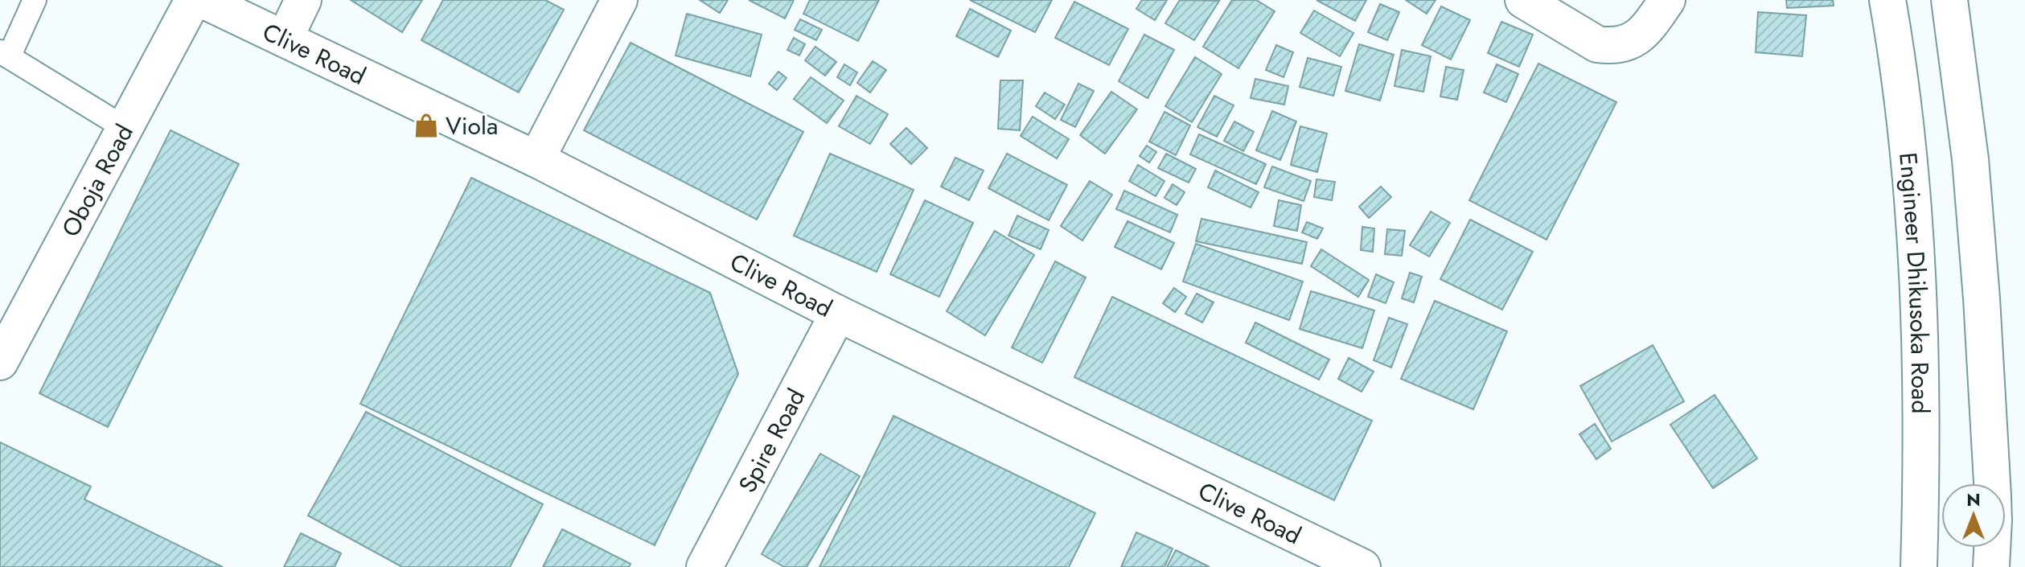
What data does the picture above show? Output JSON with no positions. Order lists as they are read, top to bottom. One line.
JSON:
{"streets":{"street":["Clive Road","Oboja Road","Engineer Dhikusoka Road","Spire Road"]},"crossings":[["Clive Road","Spire Road"]],"places":{"shop":["Viola"]},"north":"top"}
